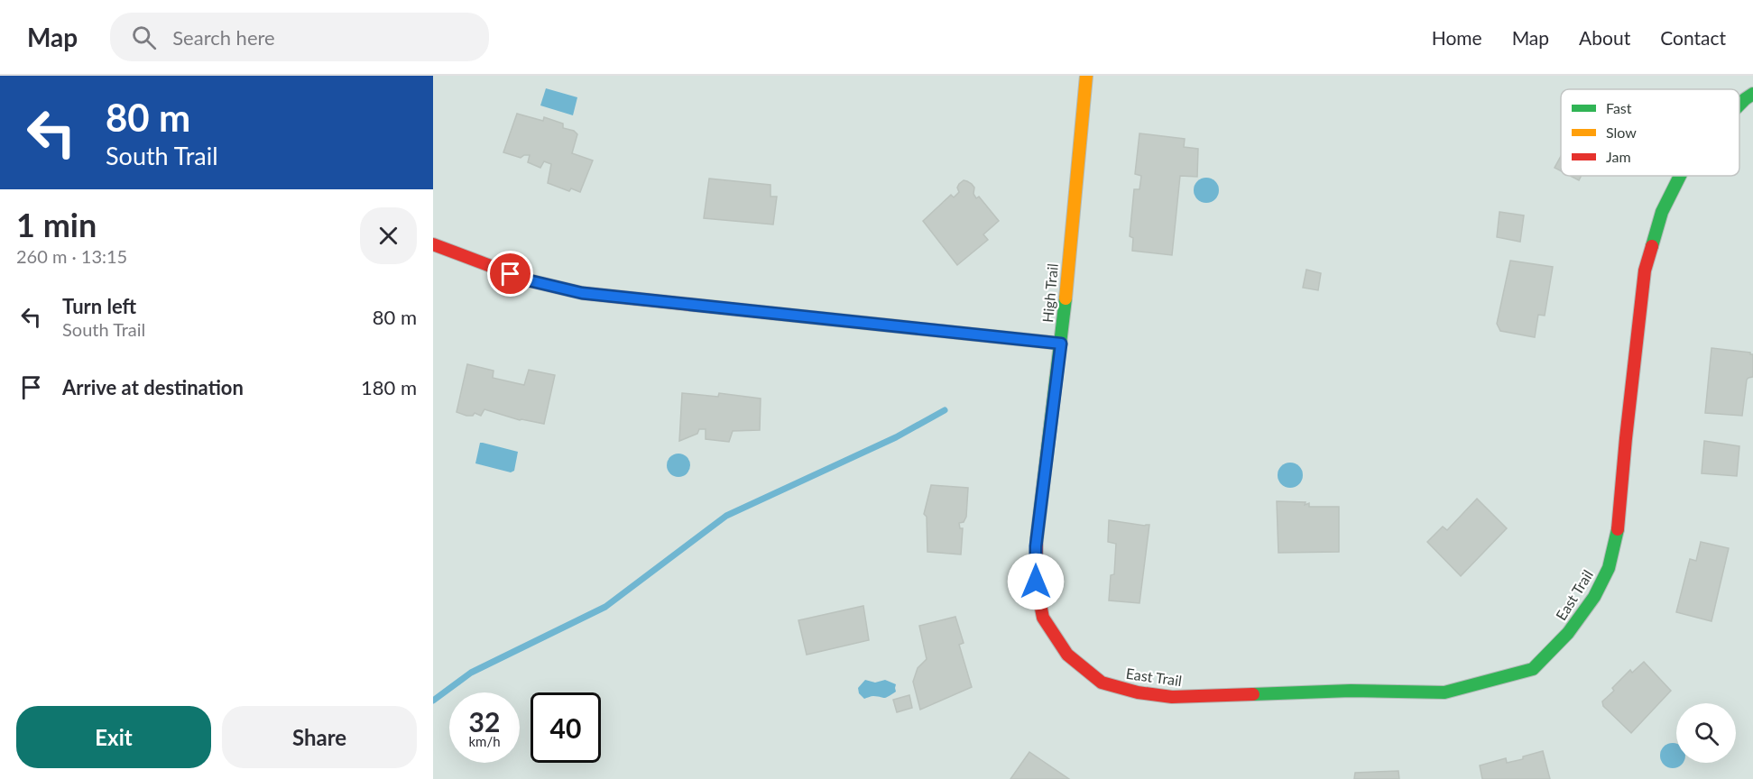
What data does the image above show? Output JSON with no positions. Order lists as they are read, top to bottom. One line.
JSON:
{"streets":{"street":["High Trail","East Trail"]},"crossings":[["High Trail","East Trail"]],"legend":["Fast","Slow","Jam"],"page":{"header":"Map","search":"Search here","nav":["Home","Map","About","Contact"],"turn":["80 m","South Trail"],"heading":["1 min","260 m · 13:15"],"list":[{"name":"Turn left","note":"South Trail","value":"80 m"},{"name":"Arrive at destination","value":"180 m"}],"speed":"32 km/h","limit":"40","buttons":["Exit","Share"]}}
